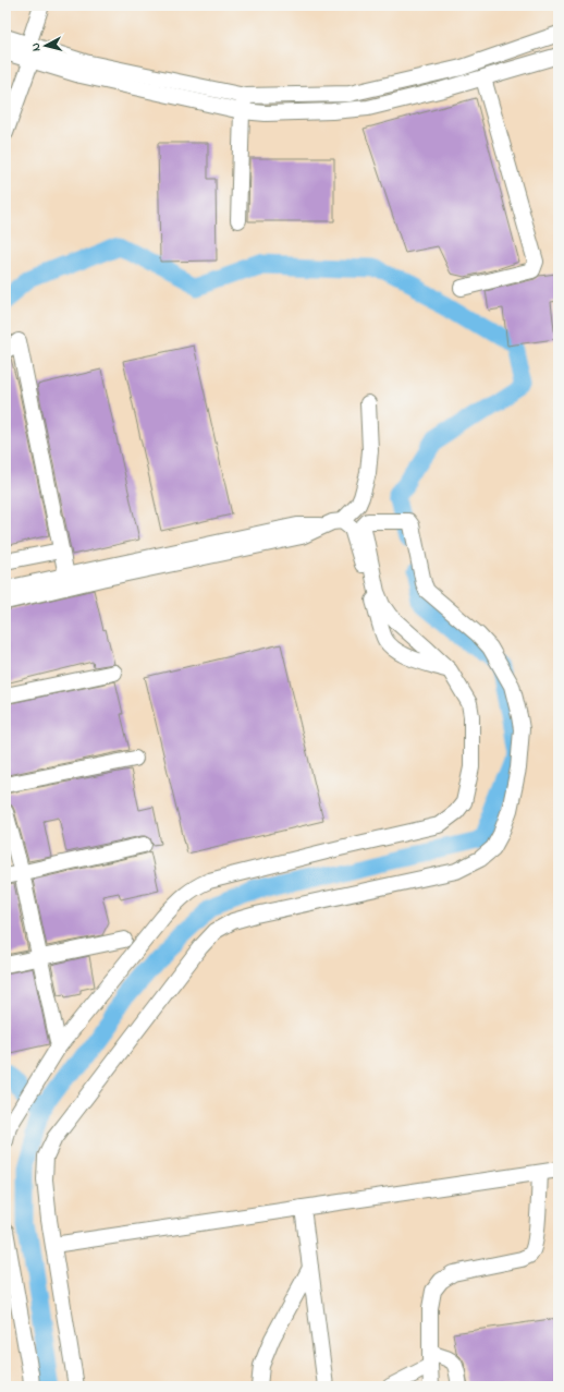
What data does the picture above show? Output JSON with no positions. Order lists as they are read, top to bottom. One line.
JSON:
{"north":"left"}
